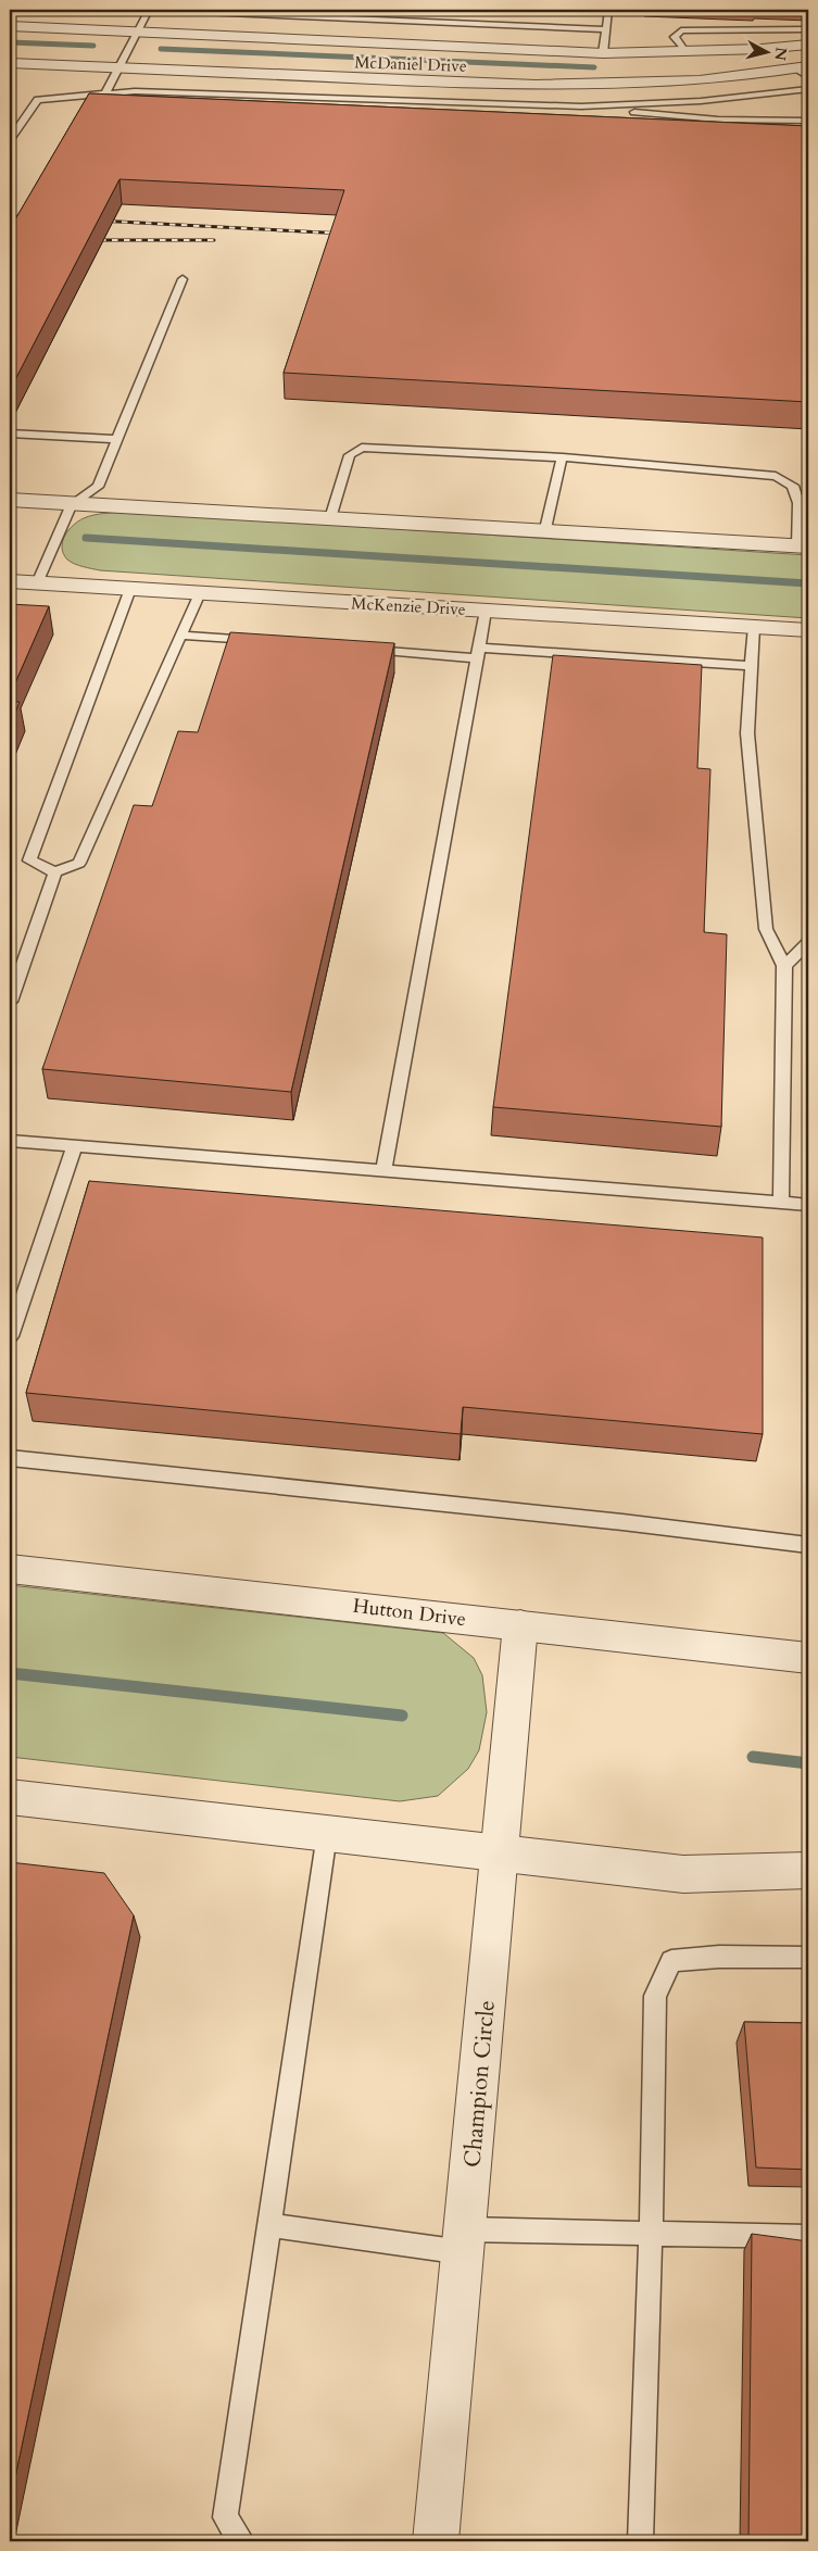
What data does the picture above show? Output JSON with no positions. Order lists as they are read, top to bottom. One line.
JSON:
{"streets":{"street":["McDaniel Drive","McKenzie Drive","Hutton Drive","Champion Circle"]},"crossings":[["Hutton Drive","Champion Circle"]],"north":"right"}
